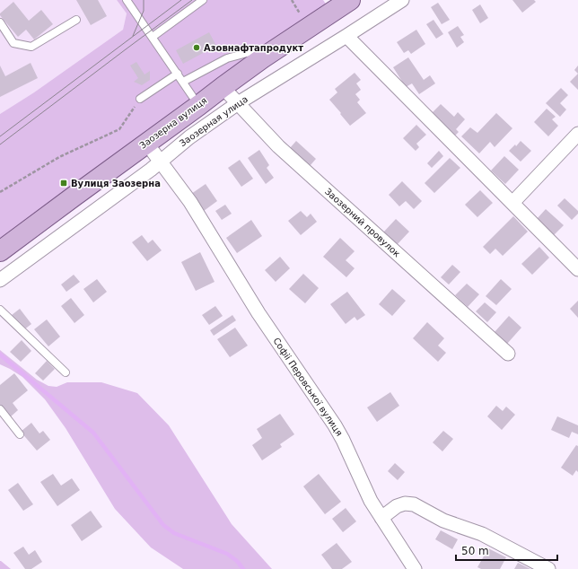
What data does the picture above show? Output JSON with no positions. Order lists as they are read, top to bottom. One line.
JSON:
{"streets":{"main road":["Заозерна вулиця"],"street":["Заозерная улица","Заозерний провулок","Софіі Перовської вулиця"]},"crossings":[["Заозерная улица","Заозерний провулок"],["Заозерная улица","Софіі Перовської вулиця"],["Заозерна вулиця","Заозерний провулок"],["Заозерна вулиця","Софіі Перовської вулиця"]],"places":{"other":["Азовнафтапродукт"],"transit":["Вулиця Заозерна"]},"scale_bar":"50 m"}
